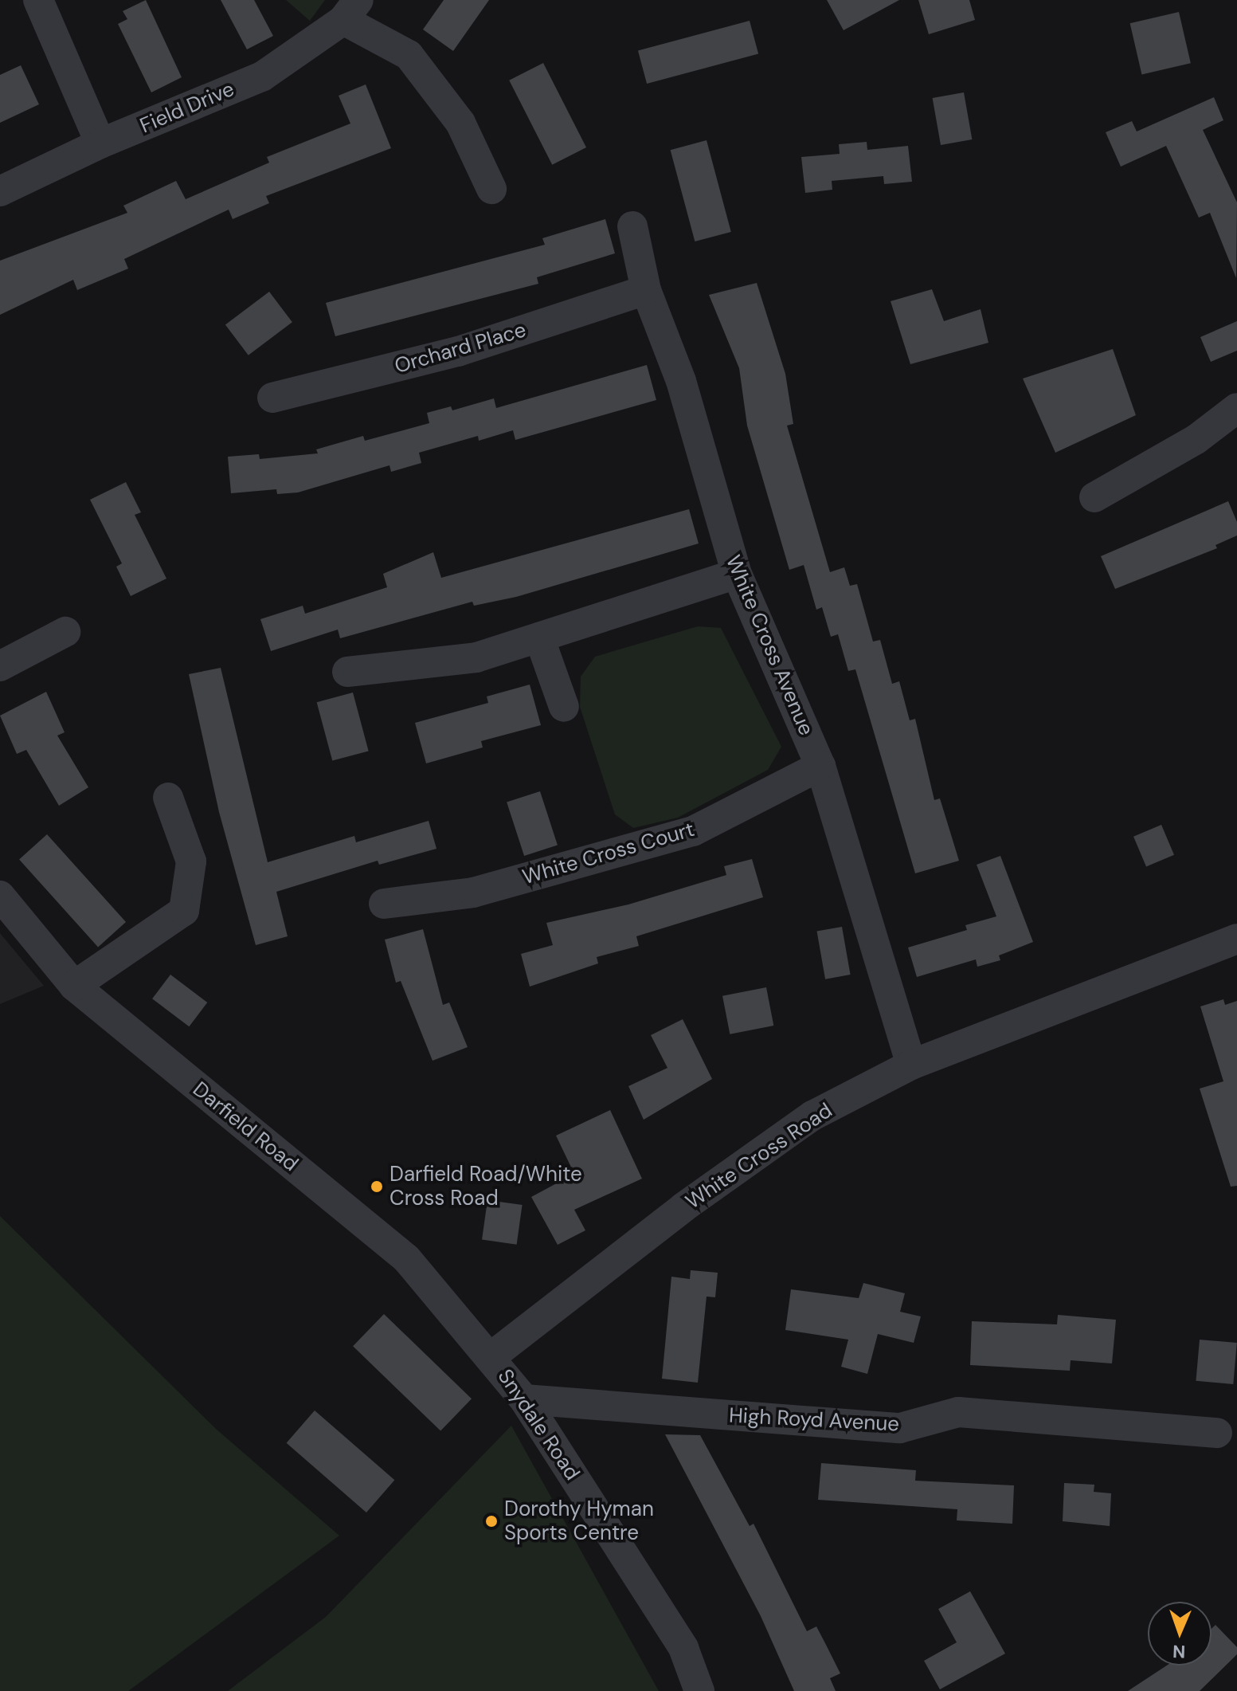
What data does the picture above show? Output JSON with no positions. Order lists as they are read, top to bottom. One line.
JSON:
{"streets":{"street":["Field Drive","Orchard Place","White Cross Avenue","White Cross Court","Darfield Road","White Cross Road","High Royd Avenue","Snydale Road"]},"crossings":[["Orchard Place","White Cross Avenue"],["White Cross Avenue","White Cross Court"],["White Cross Avenue","White Cross Road"],["Darfield Road","White Cross Road"],["Darfield Road","Snydale Road"],["White Cross Road","Snydale Road"],["High Royd Avenue","Snydale Road"]],"places":["Darfield Road/White Cross Road","Dorothy Hyman Sports Centre"],"north":"bottom"}
